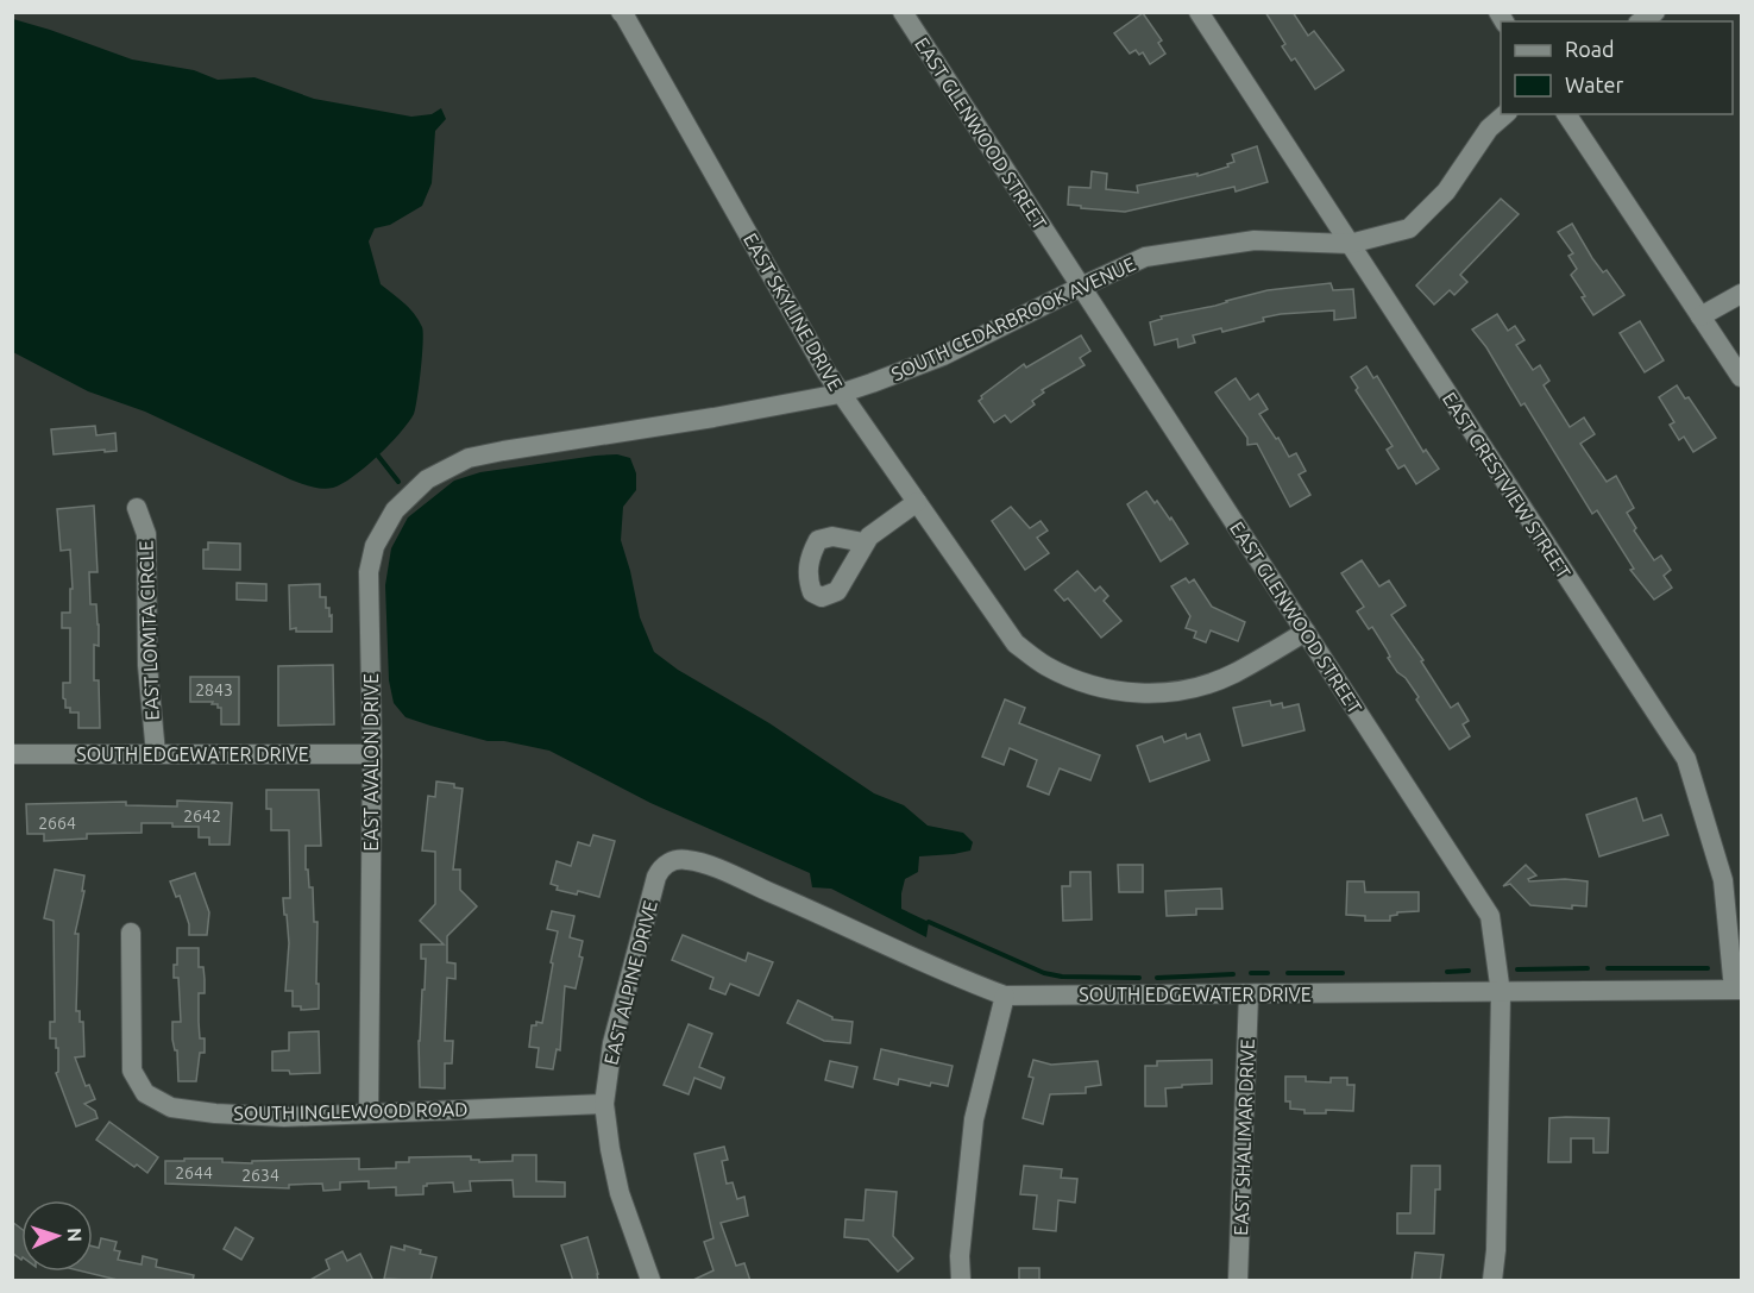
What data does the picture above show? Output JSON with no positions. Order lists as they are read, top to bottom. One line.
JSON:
{"streets":{"street":["EAST GLENWOOD STREET","EAST SKYLINE DRIVE","SOUTH CEDARBROOK AVENUE","EAST CRESTVIEW STREET","EAST LOMITA CIRCLE","SOUTH EDGEWATER DRIVE","EAST AVALON DRIVE","EAST ALPINE DRIVE","SOUTH INGLEWOOD ROAD","EAST SHALIMAR DRIVE"]},"crossings":[["EAST GLENWOOD STREET","EAST SKYLINE DRIVE"],["EAST GLENWOOD STREET","SOUTH CEDARBROOK AVENUE"],["EAST GLENWOOD STREET","SOUTH EDGEWATER DRIVE"],["EAST SKYLINE DRIVE","SOUTH CEDARBROOK AVENUE"],["SOUTH CEDARBROOK AVENUE","EAST CRESTVIEW STREET"],["SOUTH CEDARBROOK AVENUE","EAST AVALON DRIVE"],["EAST CRESTVIEW STREET","SOUTH EDGEWATER DRIVE"],["EAST LOMITA CIRCLE","SOUTH EDGEWATER DRIVE"],["SOUTH EDGEWATER DRIVE","EAST AVALON DRIVE"],["SOUTH EDGEWATER DRIVE","EAST ALPINE DRIVE"],["SOUTH EDGEWATER DRIVE","EAST SHALIMAR DRIVE"],["EAST AVALON DRIVE","SOUTH INGLEWOOD ROAD"],["EAST ALPINE DRIVE","SOUTH INGLEWOOD ROAD"]],"house_numbers":["2843","2642","2664","2644","2634"],"legend":["Road","Water"],"north":"right"}
